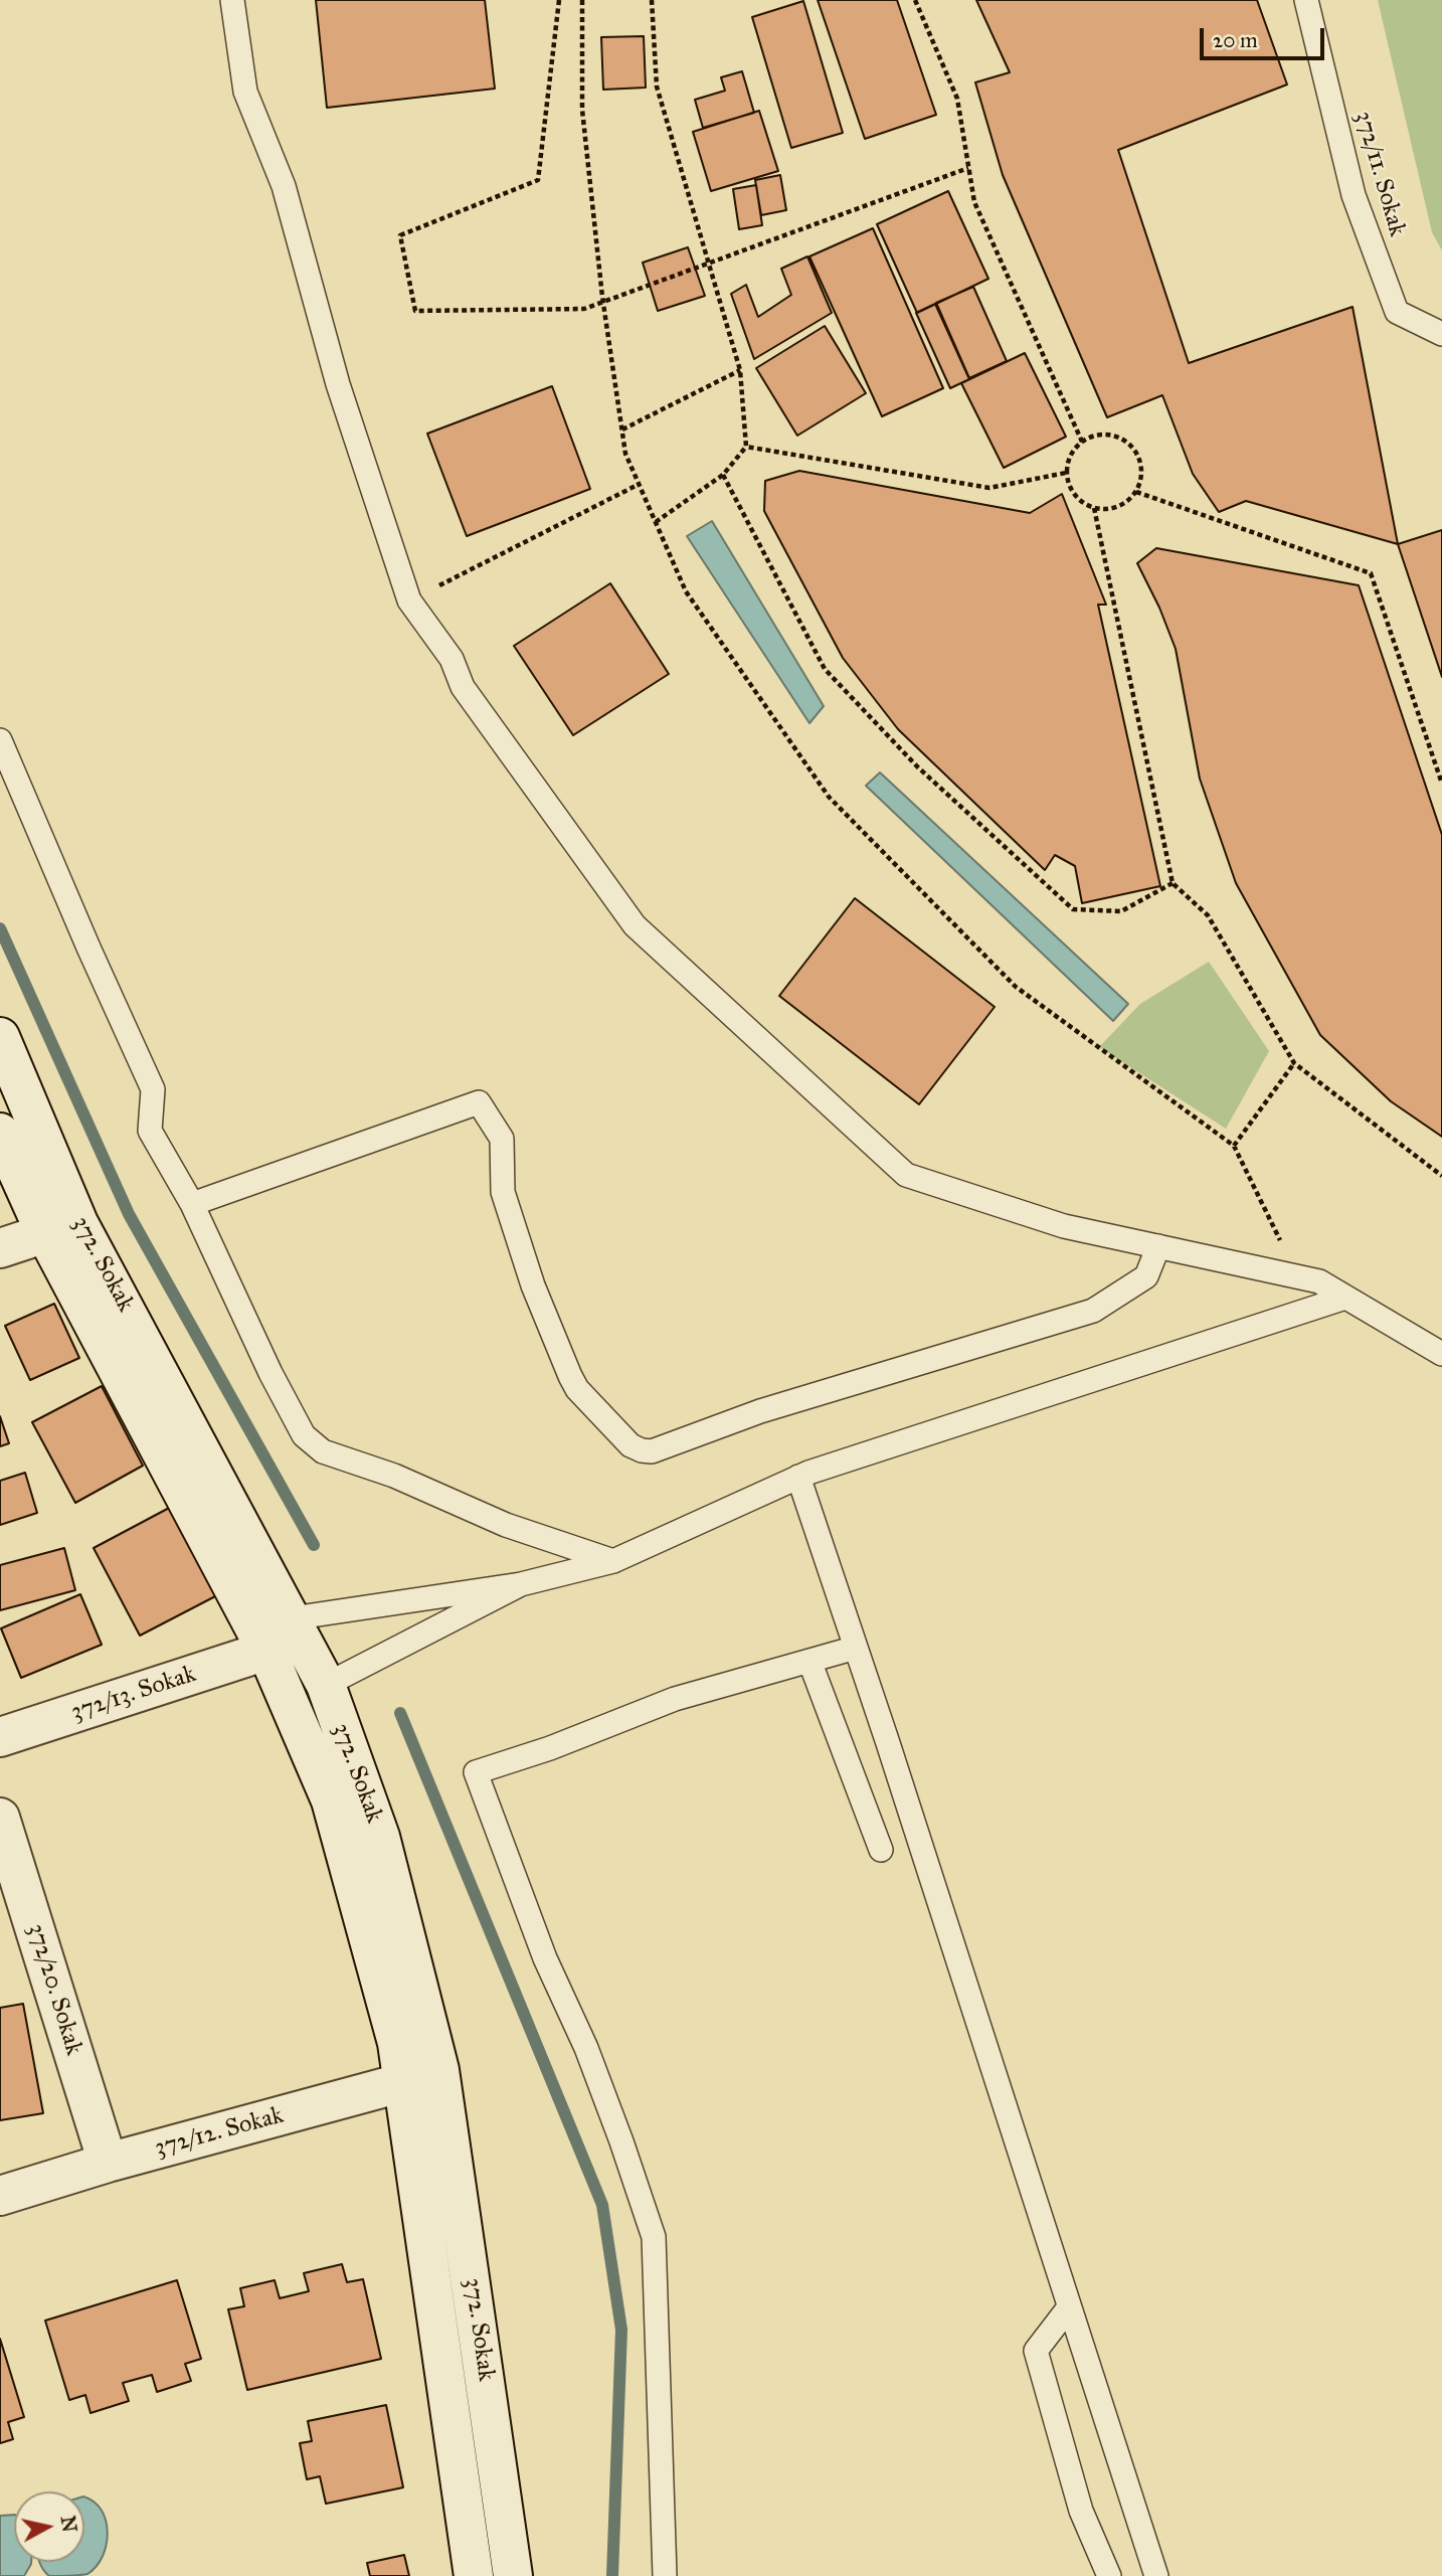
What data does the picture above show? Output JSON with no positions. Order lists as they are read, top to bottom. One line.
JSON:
{"streets":{"main road":["372. Sokak","372/13. Sokak","372/20. Sokak","372/12. Sokak"],"lane":["372/11. Sokak"]},"crossings":[["372. Sokak","372/13. Sokak"],["372. Sokak","372/12. Sokak"],["372/20. Sokak","372/12. Sokak"]],"scale_bar":"20 m","north":"right"}
